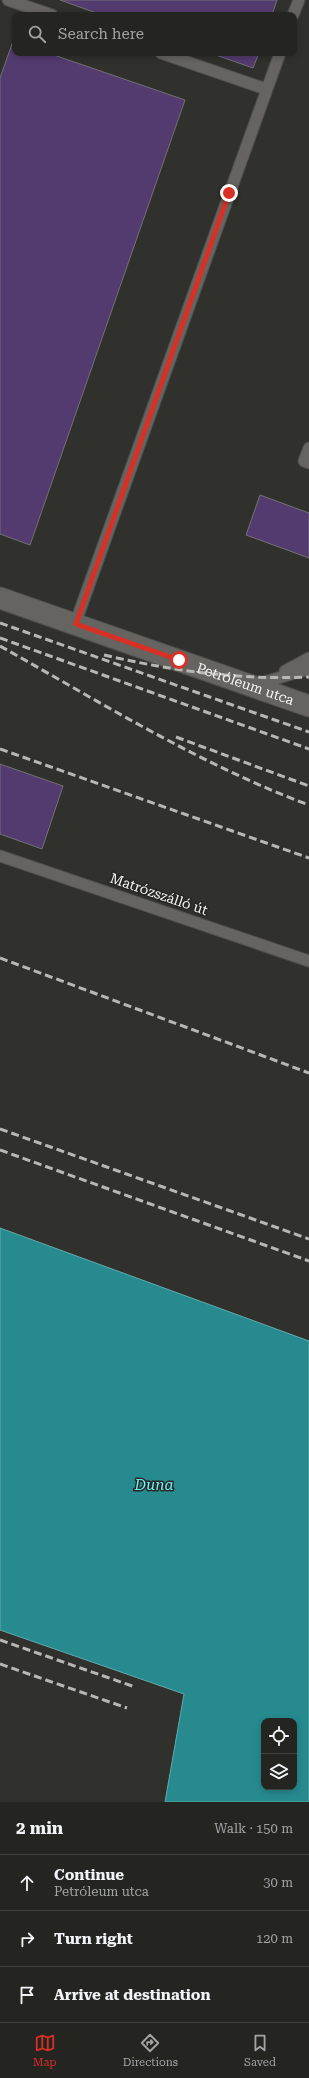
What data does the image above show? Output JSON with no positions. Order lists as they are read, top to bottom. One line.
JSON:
{"streets":{"street":["Petróleum utca"],"lane":["Matrózszálló út"]},"water":["Duna"],"page":{"search":"Search here","heading":["2 min","Walk · 150 m"],"list":[["Continue","Petróleum utca","30 m"],["Turn right","120 m"],"Arrive at destination"],"nav":["Map","Directions","Saved"]}}
